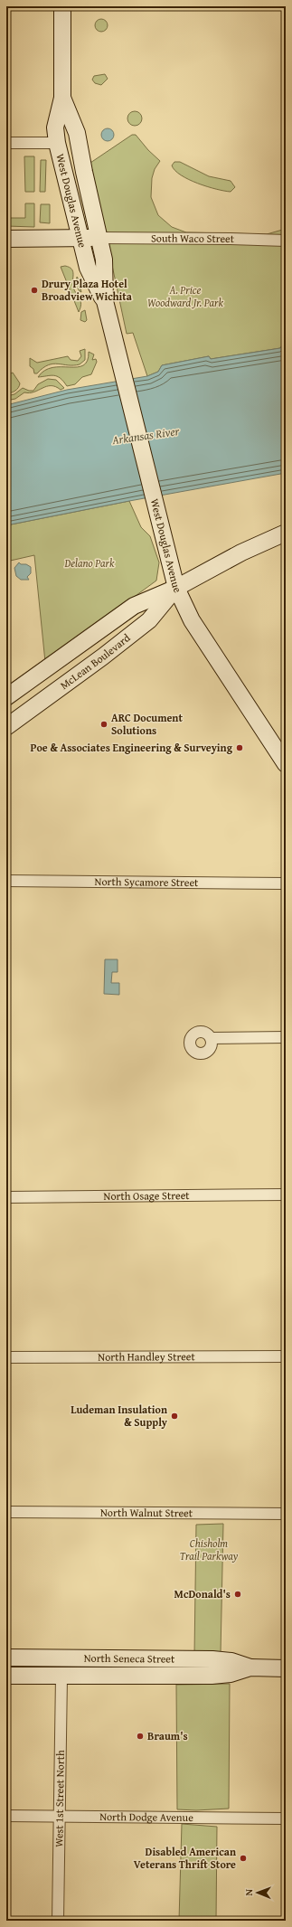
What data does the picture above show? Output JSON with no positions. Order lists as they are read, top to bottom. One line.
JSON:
{"streets":{"main road":["West Douglas Avenue","McLean Boulevard","North Seneca Street"],"street":["South Waco Street","North Sycamore Street","North Osage Street","North Handley Street","North Walnut Street","West 1st Street North","North Dodge Avenue"]},"crossings":[["West Douglas Avenue","South Waco Street"],["West Douglas Avenue","McLean Boulevard"],["North Seneca Street","West 1st Street North"],["West 1st Street North","North Dodge Avenue"]],"water":["Arkansas River"],"parks":["A. Price Woodward Jr. Park","Delano Park","Chisholm Trail Parkway"],"places":["Drury Plaza Hotel Broadview Wichita","ARC Document Solutions","Poe & Associates Engineering & Surveying","Ludeman Insulation & Supply","McDonald's","Braum's","Disabled American Veterans Thrift Store"],"north":"left"}
